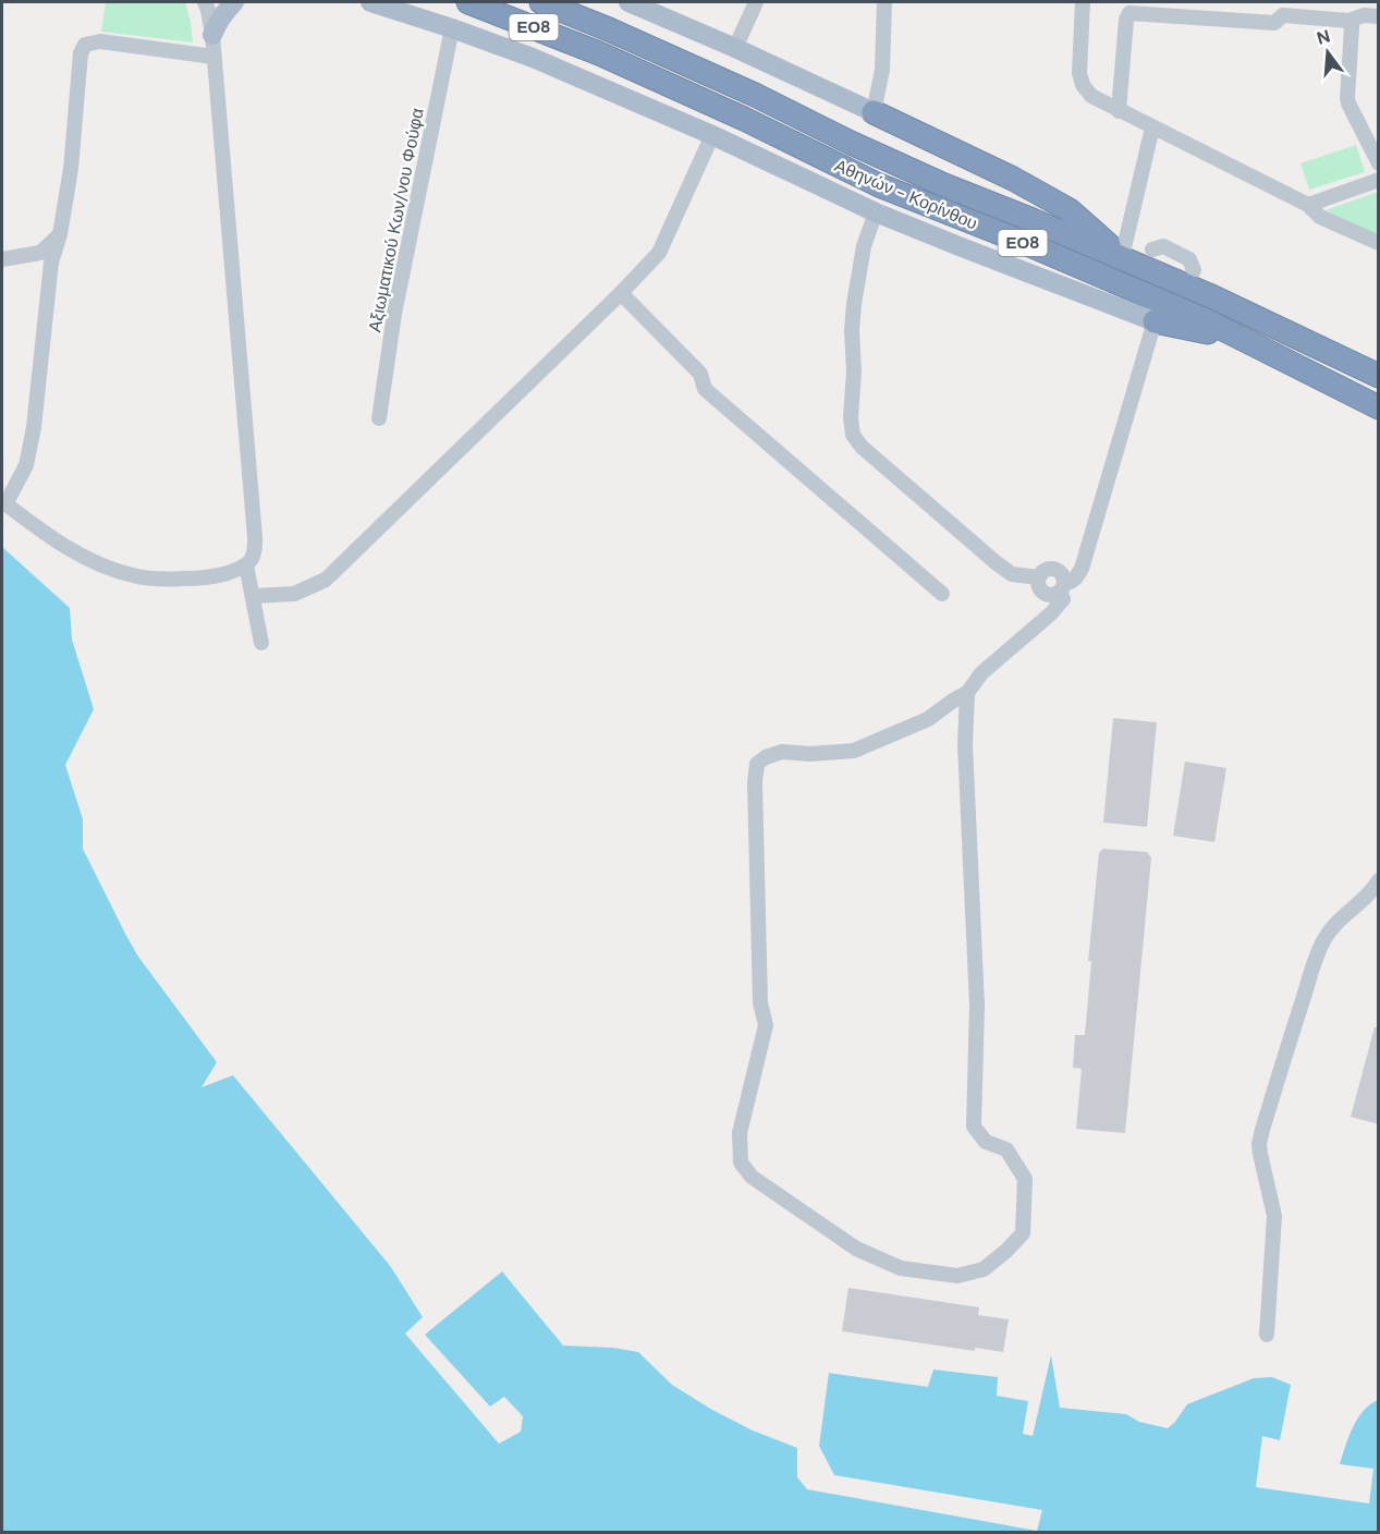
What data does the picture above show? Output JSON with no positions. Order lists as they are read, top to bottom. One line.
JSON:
{"streets":{"highway":["ΕΟ8","Αθηνών - Κορίνθου"],"street":["Αξιωματικού Κων/νου Φούφα"]},"north":"top"}
